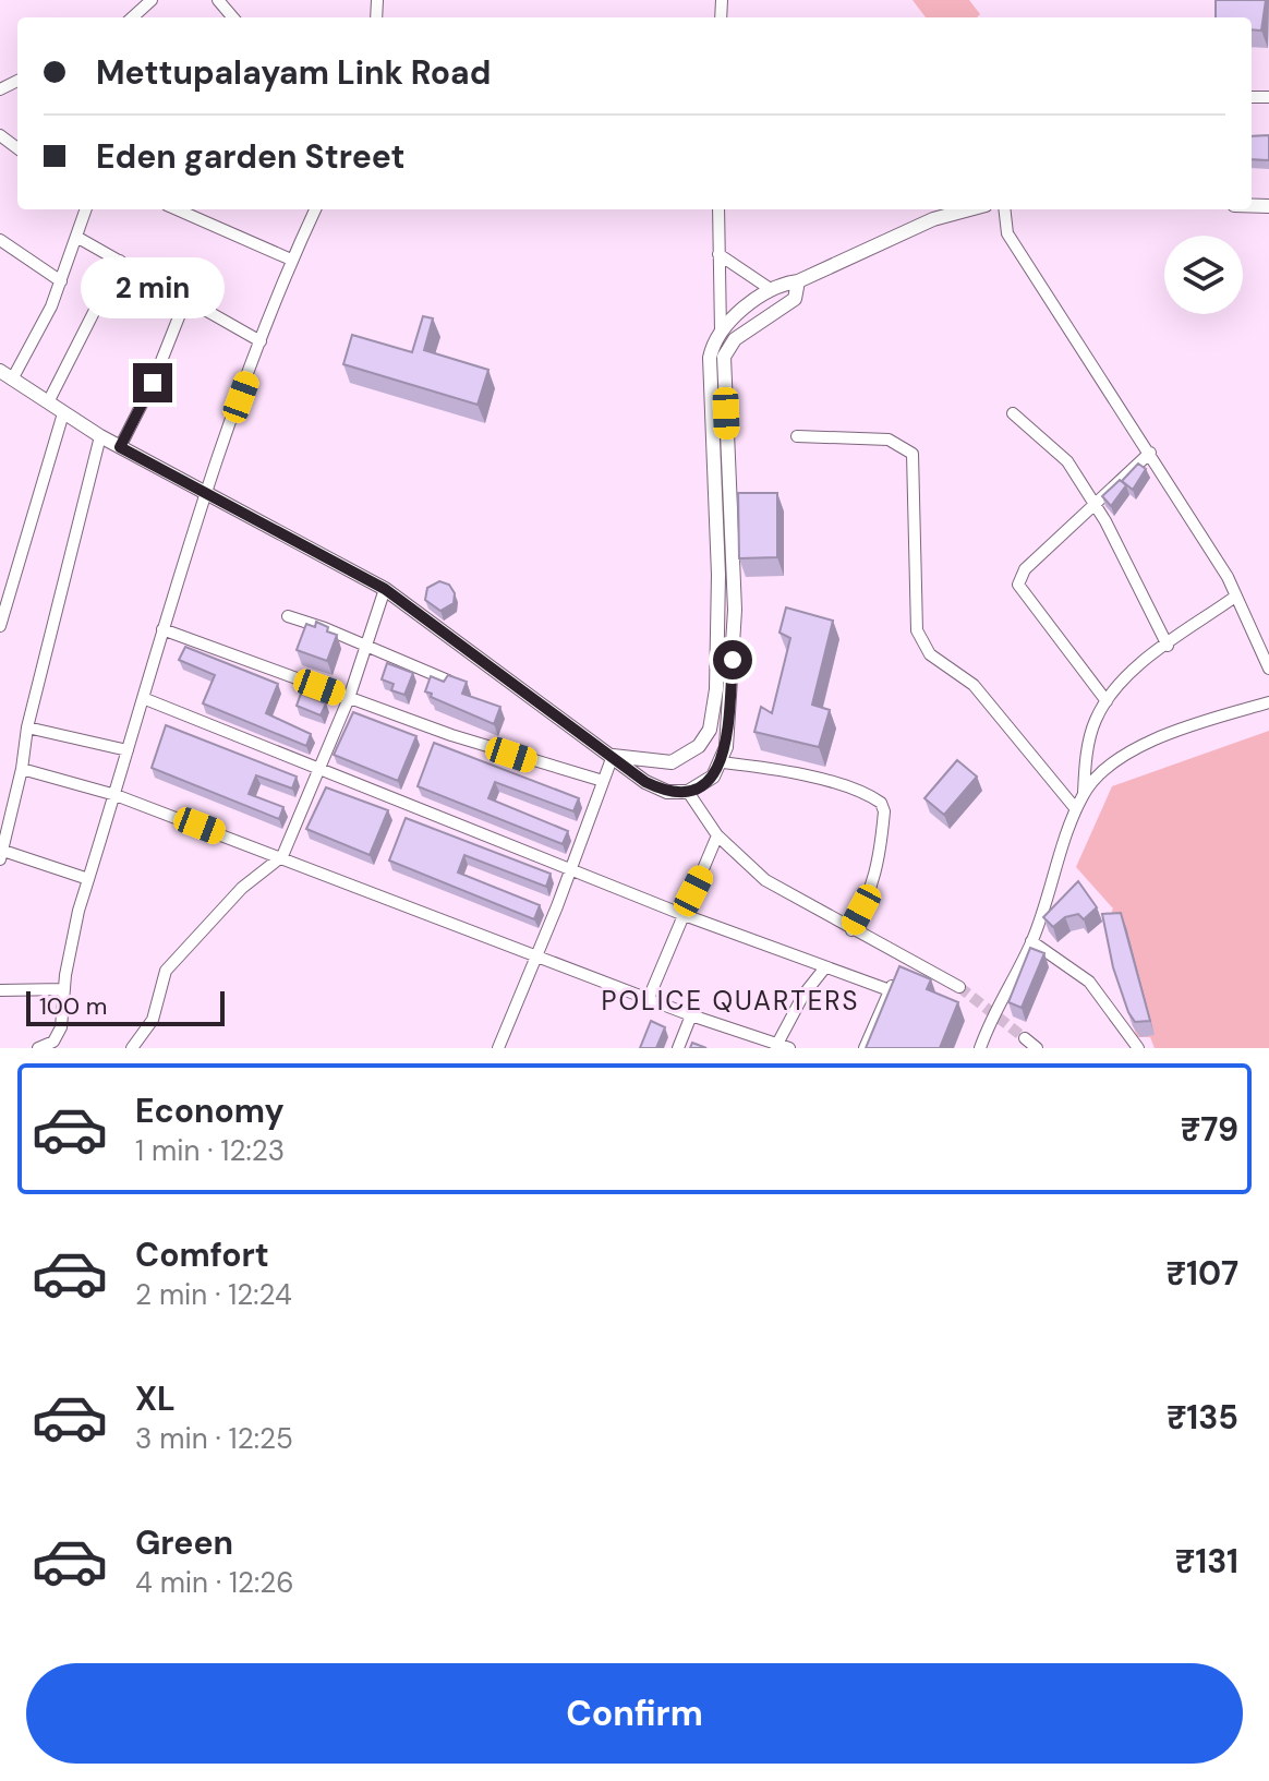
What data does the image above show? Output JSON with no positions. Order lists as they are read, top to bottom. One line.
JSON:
{"districts":["POLICE QUARTERS"],"scale_bar":"100 m","page":{"banner":["Mettupalayam Link Road","Eden garden Street"],"bubble":"2 min","scale":"100 m","list":[{"name":"Economy","note":"1 min · 12:23","value":"₹79"},{"name":"Comfort","note":"2 min · 12:24","value":"₹107"},{"name":"XL","note":"3 min · 12:25","value":"₹135"},{"name":"Green","note":"4 min · 12:26","value":"₹131"}],"buttons":"Confirm"}}
